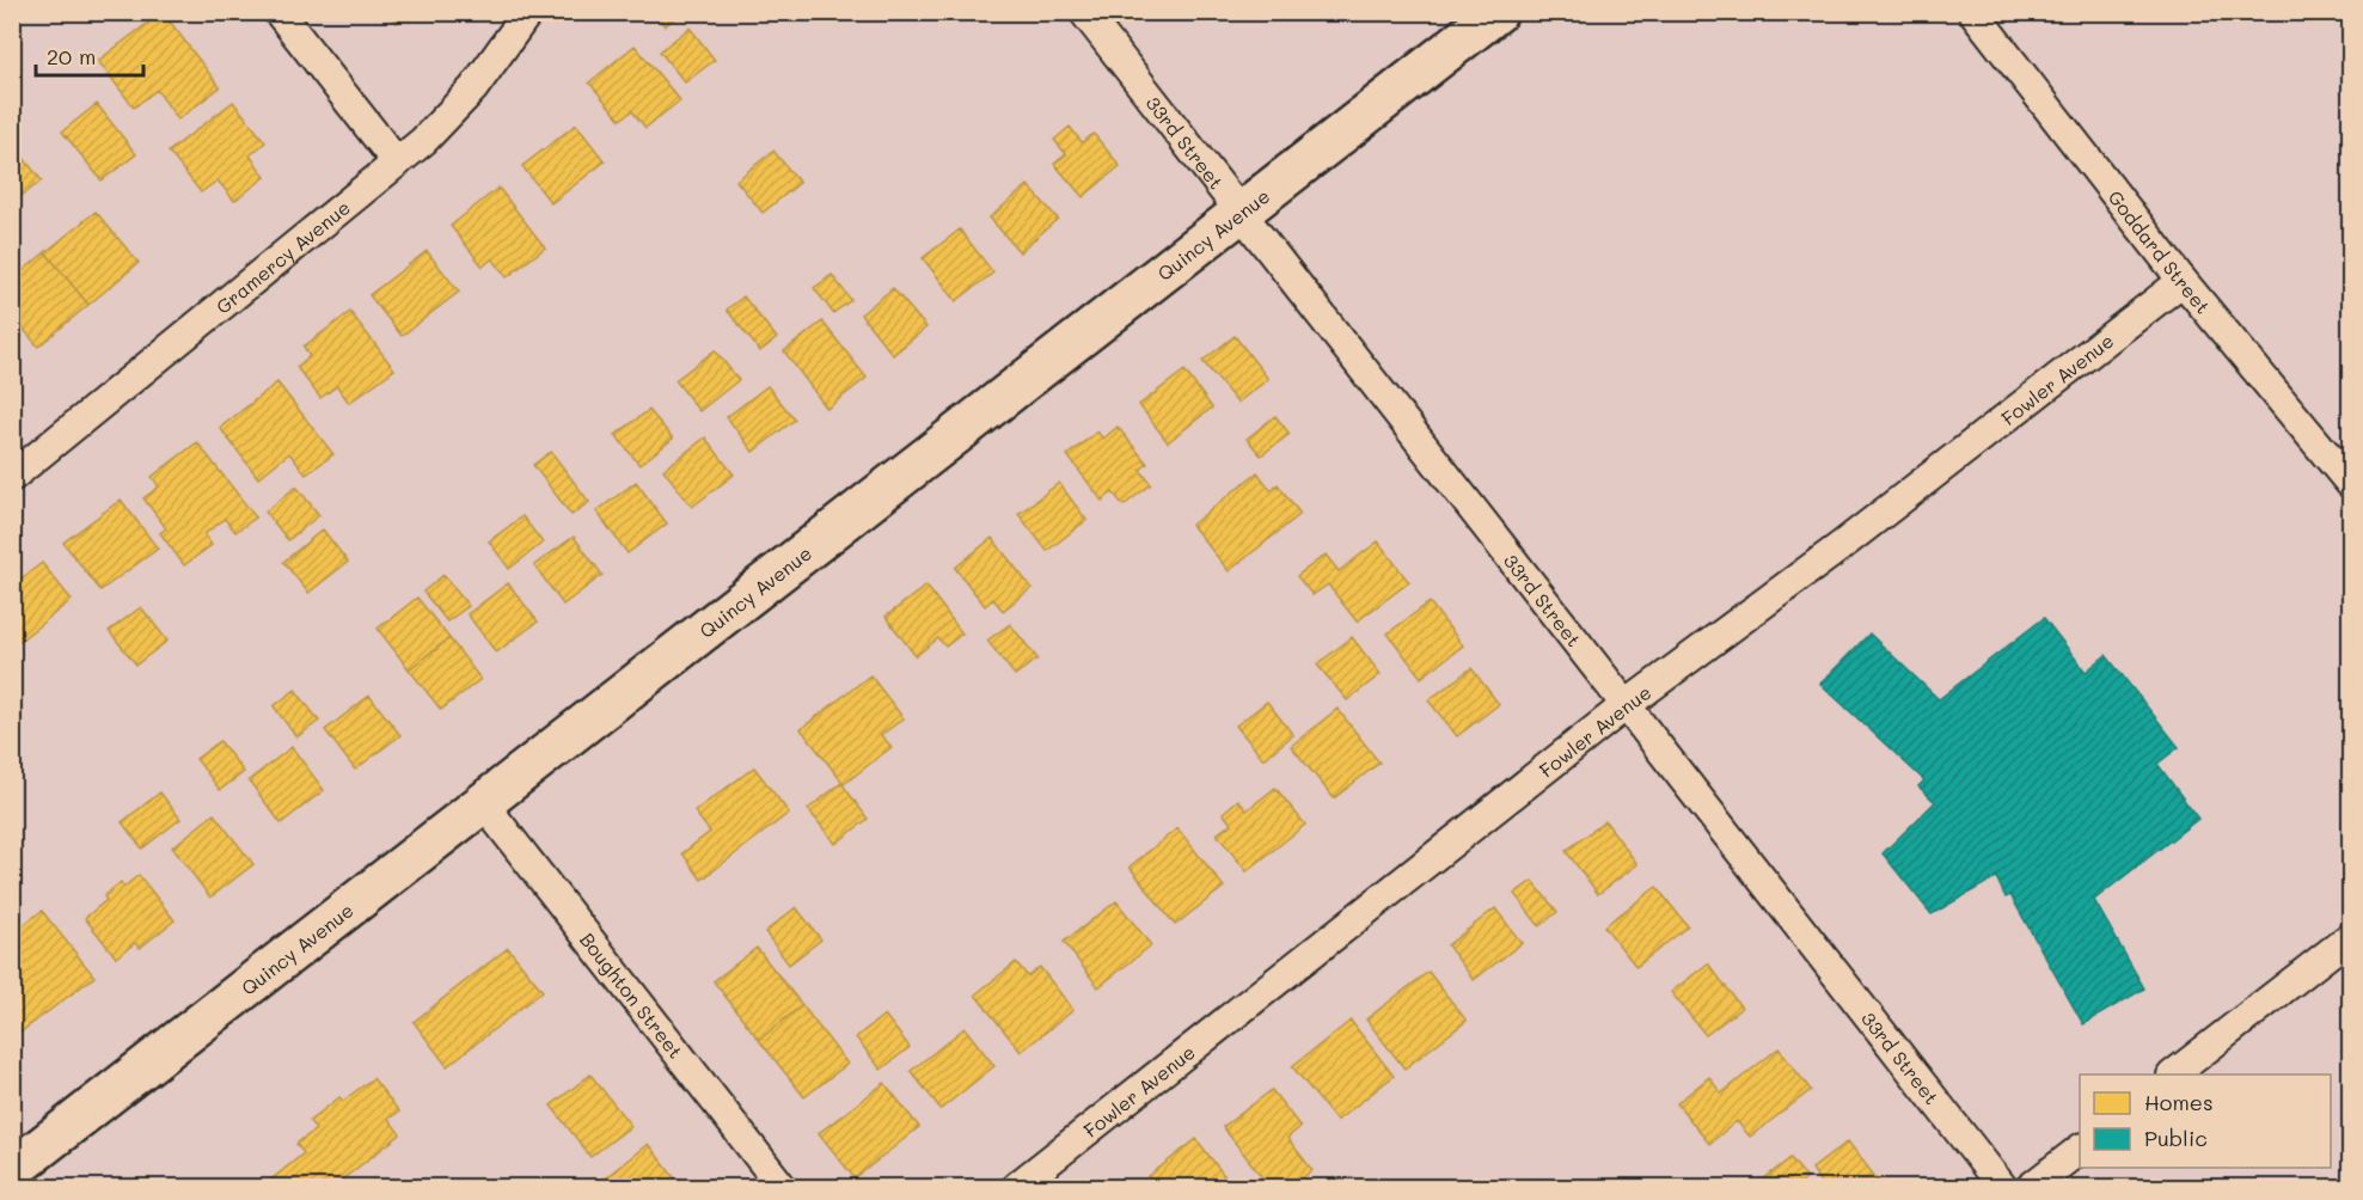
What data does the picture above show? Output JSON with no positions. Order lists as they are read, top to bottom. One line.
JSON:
{"streets":{"street":["33rd Street","Quincy Avenue","Goddard Street","Gramercy Avenue","Fowler Avenue","Boughton Street"]},"crossings":[["33rd Street","Quincy Avenue"],["33rd Street","Fowler Avenue"],["Quincy Avenue","Boughton Street"],["Goddard Street","Fowler Avenue"]],"legend":["Homes","Public"],"scale_bar":"20 m"}
